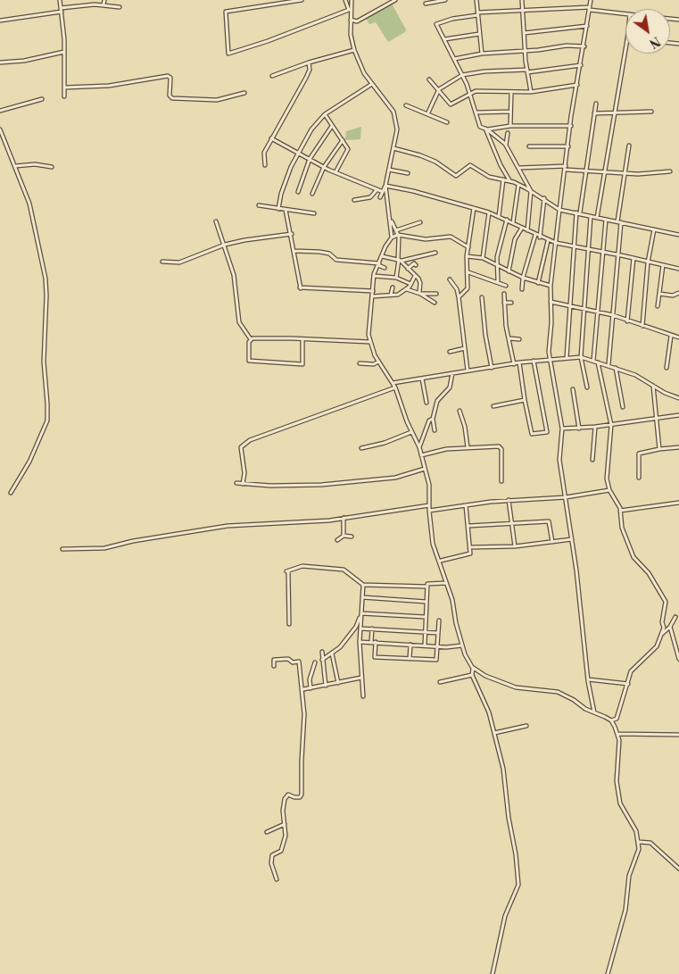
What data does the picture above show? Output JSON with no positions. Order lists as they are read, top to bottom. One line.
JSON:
{"north":"bottom right"}
